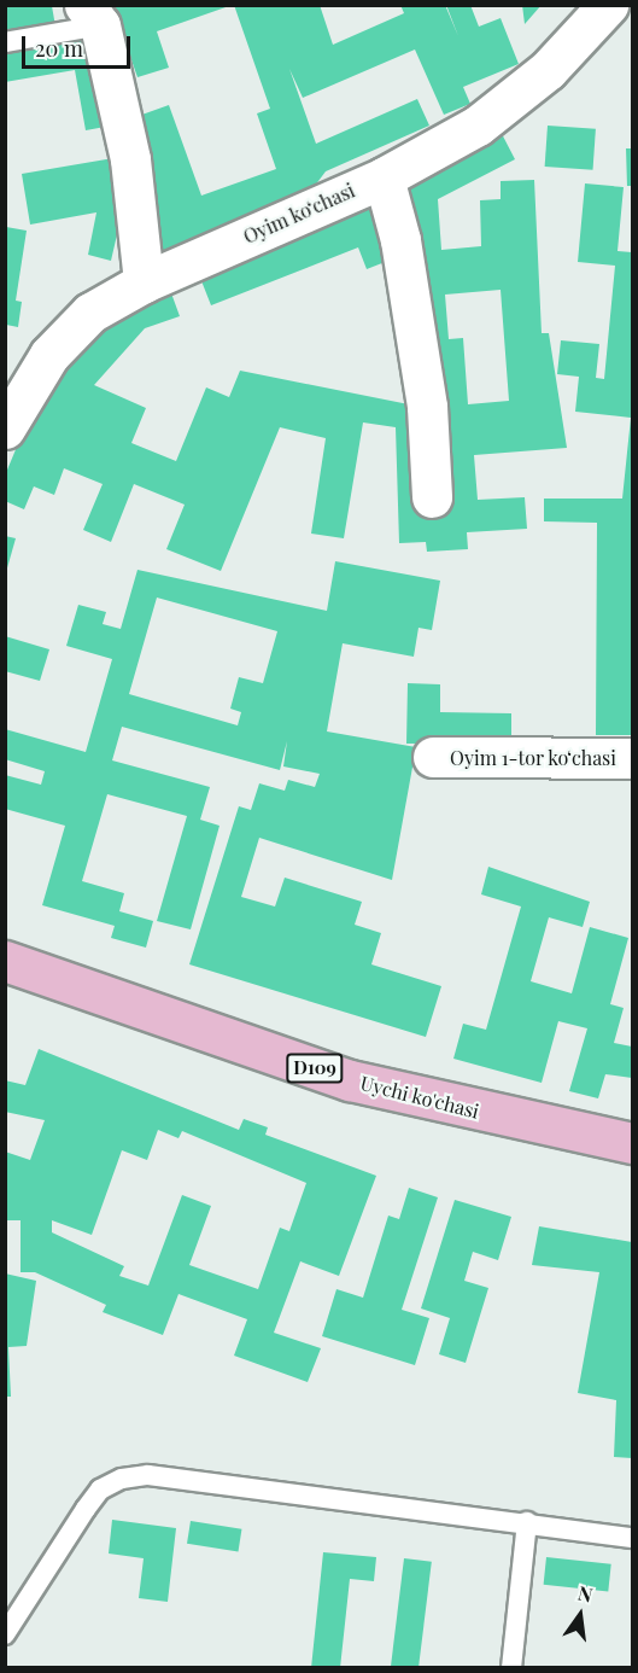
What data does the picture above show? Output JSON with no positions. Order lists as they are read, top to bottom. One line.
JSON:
{"streets":{"main road":["D109","Uychi ko'chasi"],"street":["Oyim koʻchasi","Oyim 1-tor koʻchasi"]},"scale_bar":"20 m","north":"top"}
